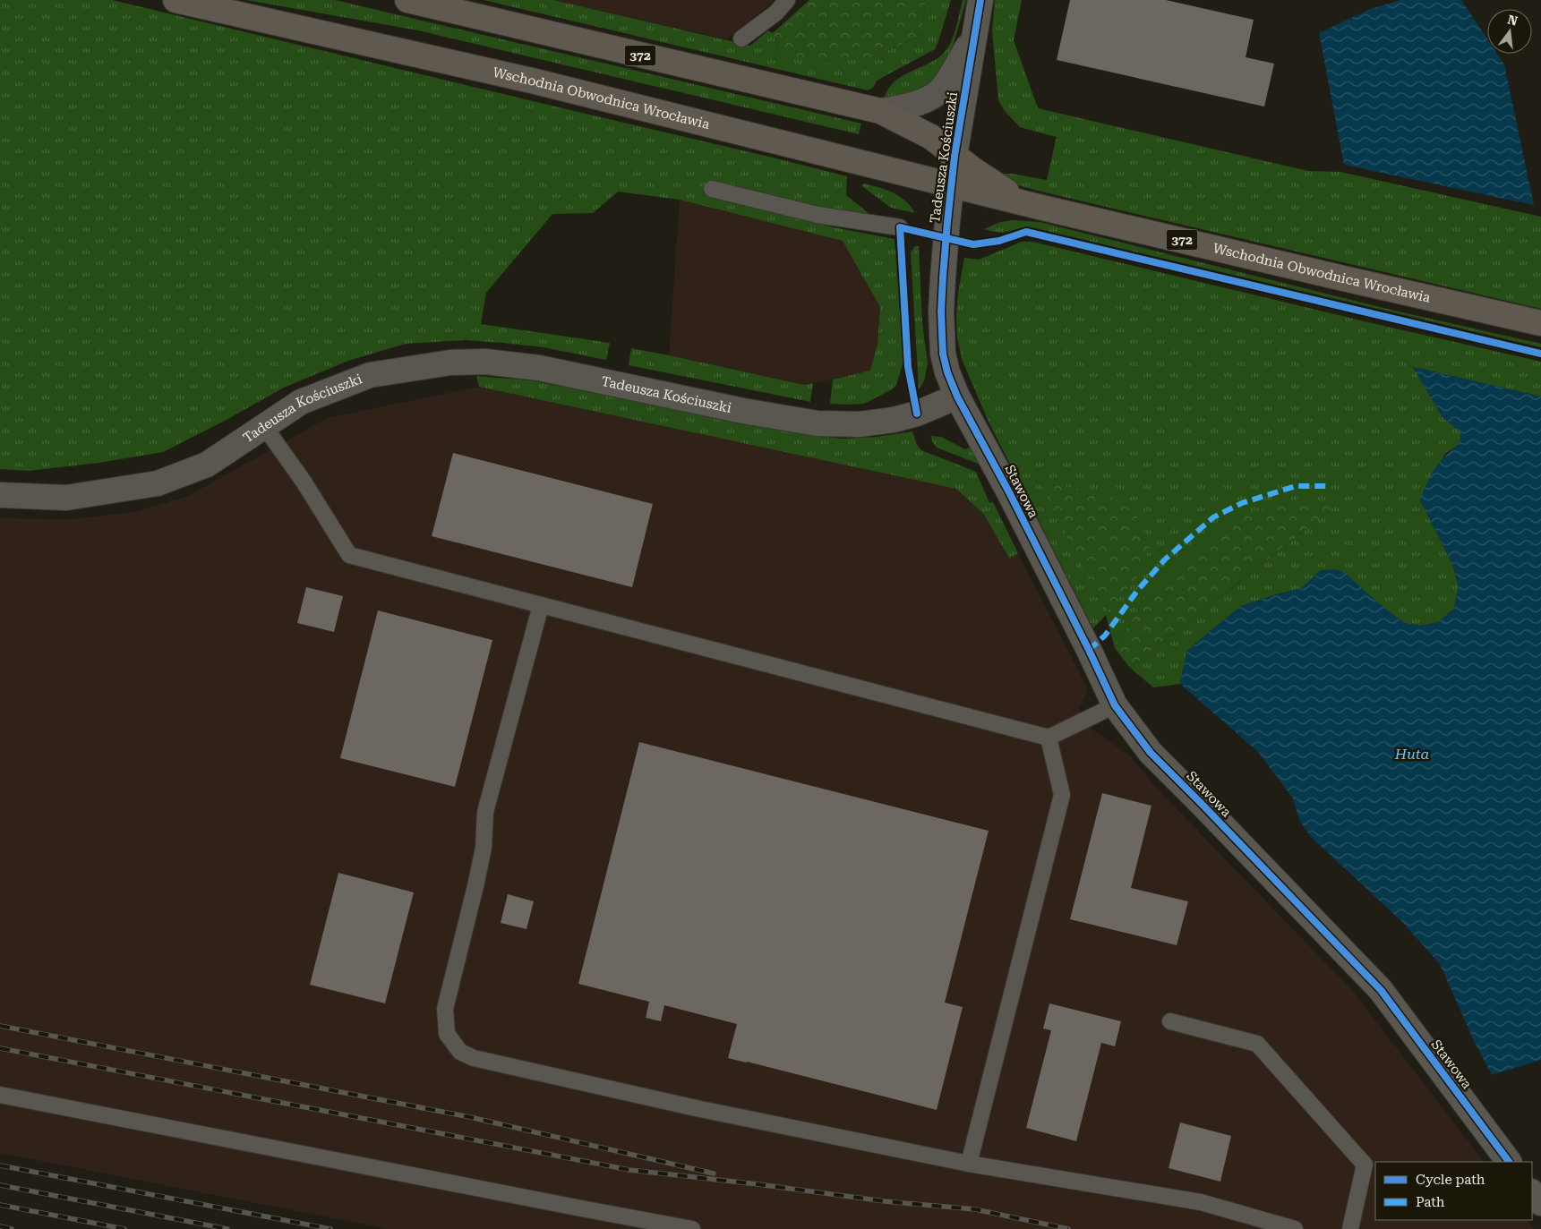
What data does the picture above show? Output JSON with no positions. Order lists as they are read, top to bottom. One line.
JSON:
{"streets":{"main road":["372","Wschodnia Obwodnica Wrocławia"],"street":["Tadeusza Kościuszki","Stawowa"]},"crossings":[["Wschodnia Obwodnica Wrocławia","Tadeusza Kościuszki"],["Tadeusza Kościuszki","Stawowa"]],"water":["Huta"],"legend":["Cycle path","Path"],"north":"top"}
